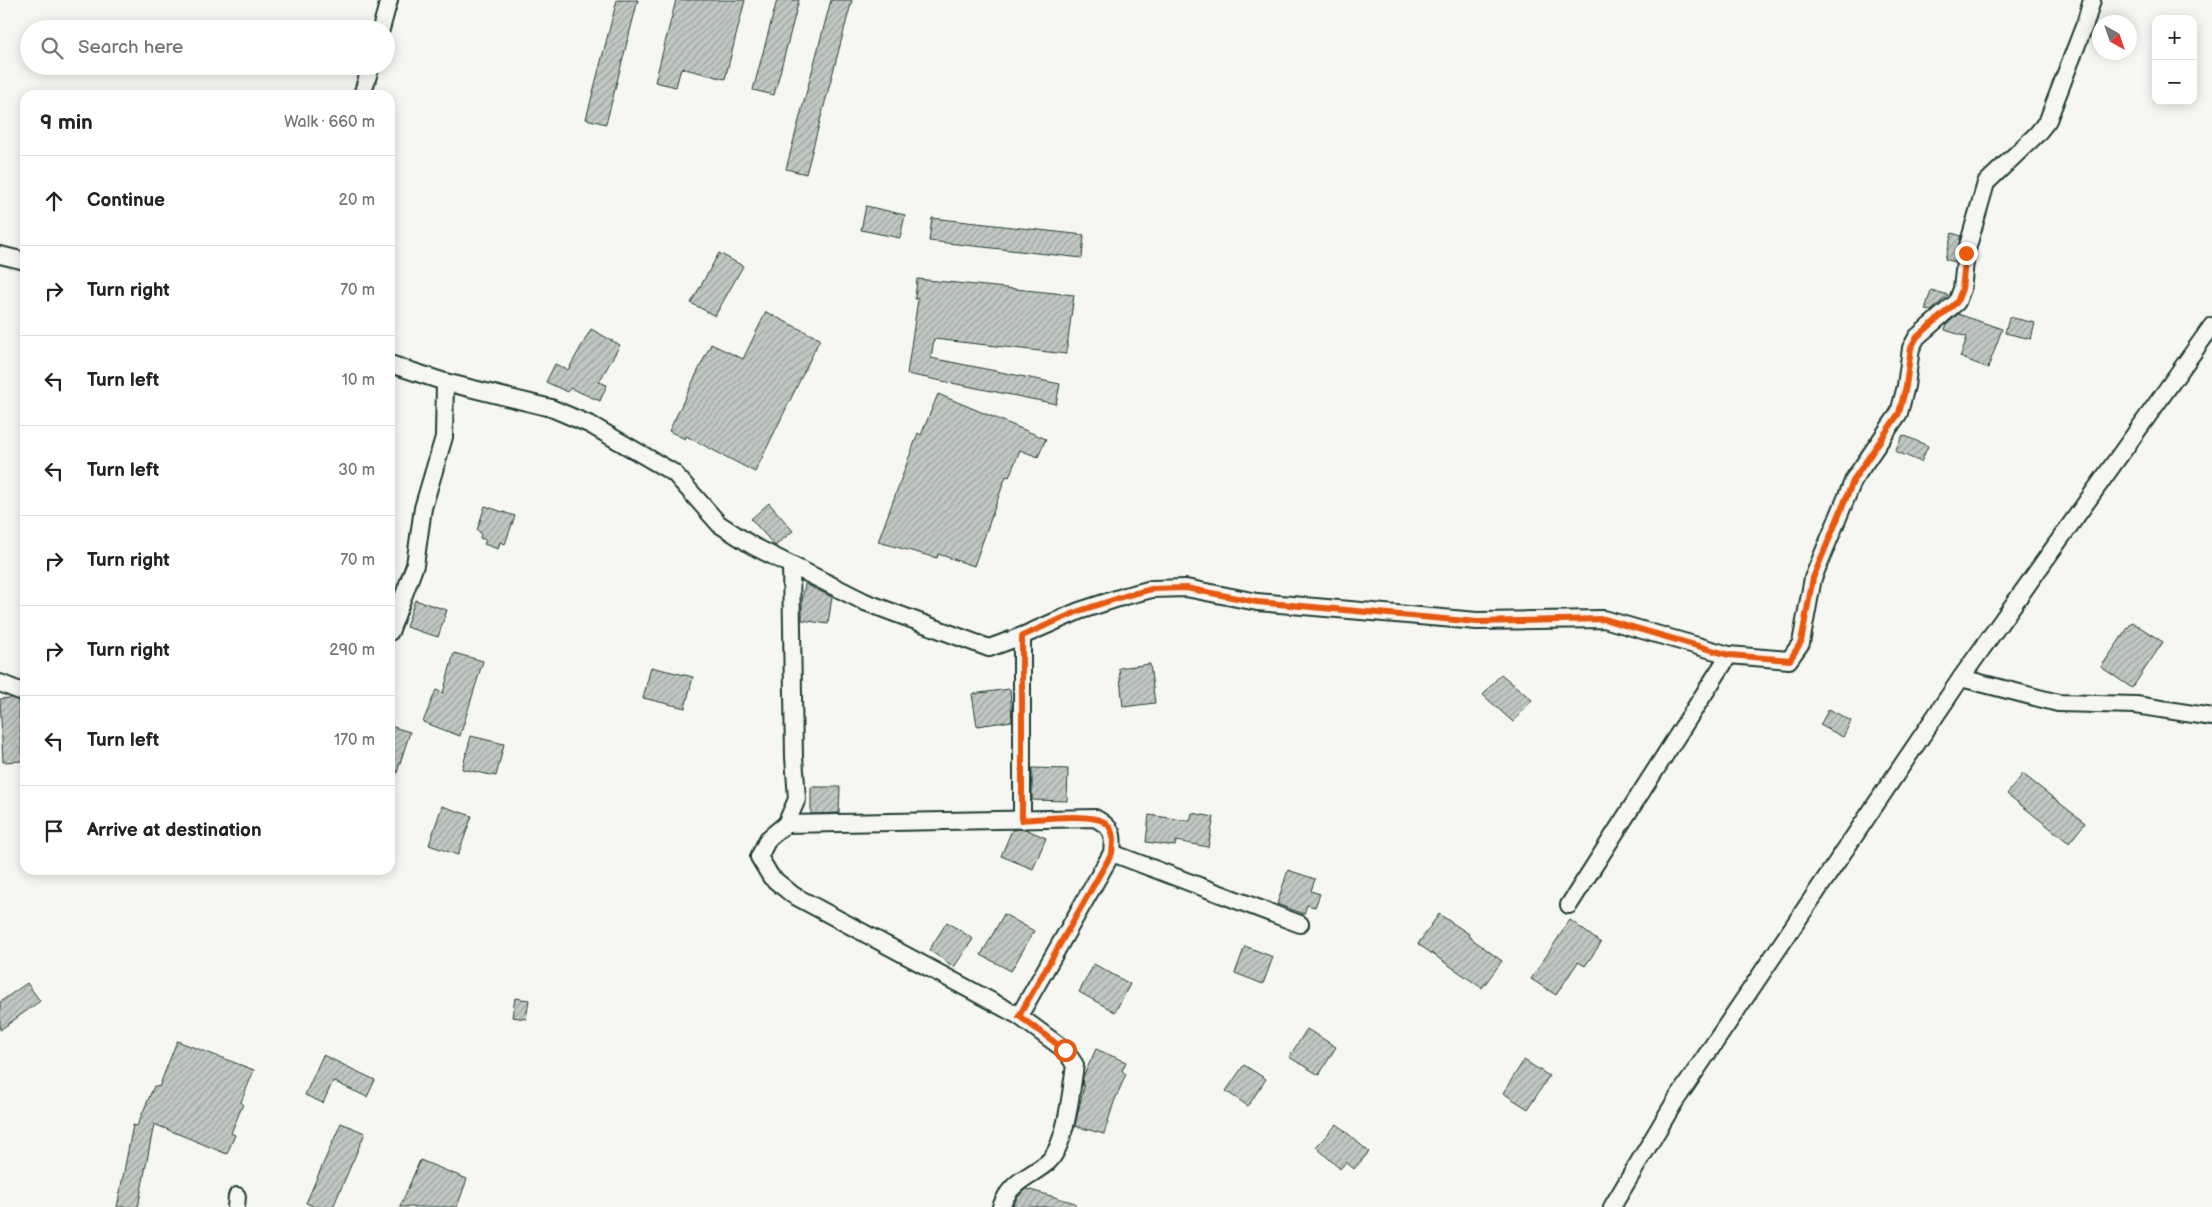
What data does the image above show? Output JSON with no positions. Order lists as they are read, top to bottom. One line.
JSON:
{"north":"bottom right","page":{"map_buttons":["+","−"],"search":"Search here","heading":["9 min","Walk · 660 m"],"list":[["Continue","20 m"],["Turn right","70 m"],["Turn left","10 m"],["Turn left","30 m"],["Turn right","70 m"],["Turn right","290 m"],["Turn left","170 m"],"Arrive at destination"]}}
